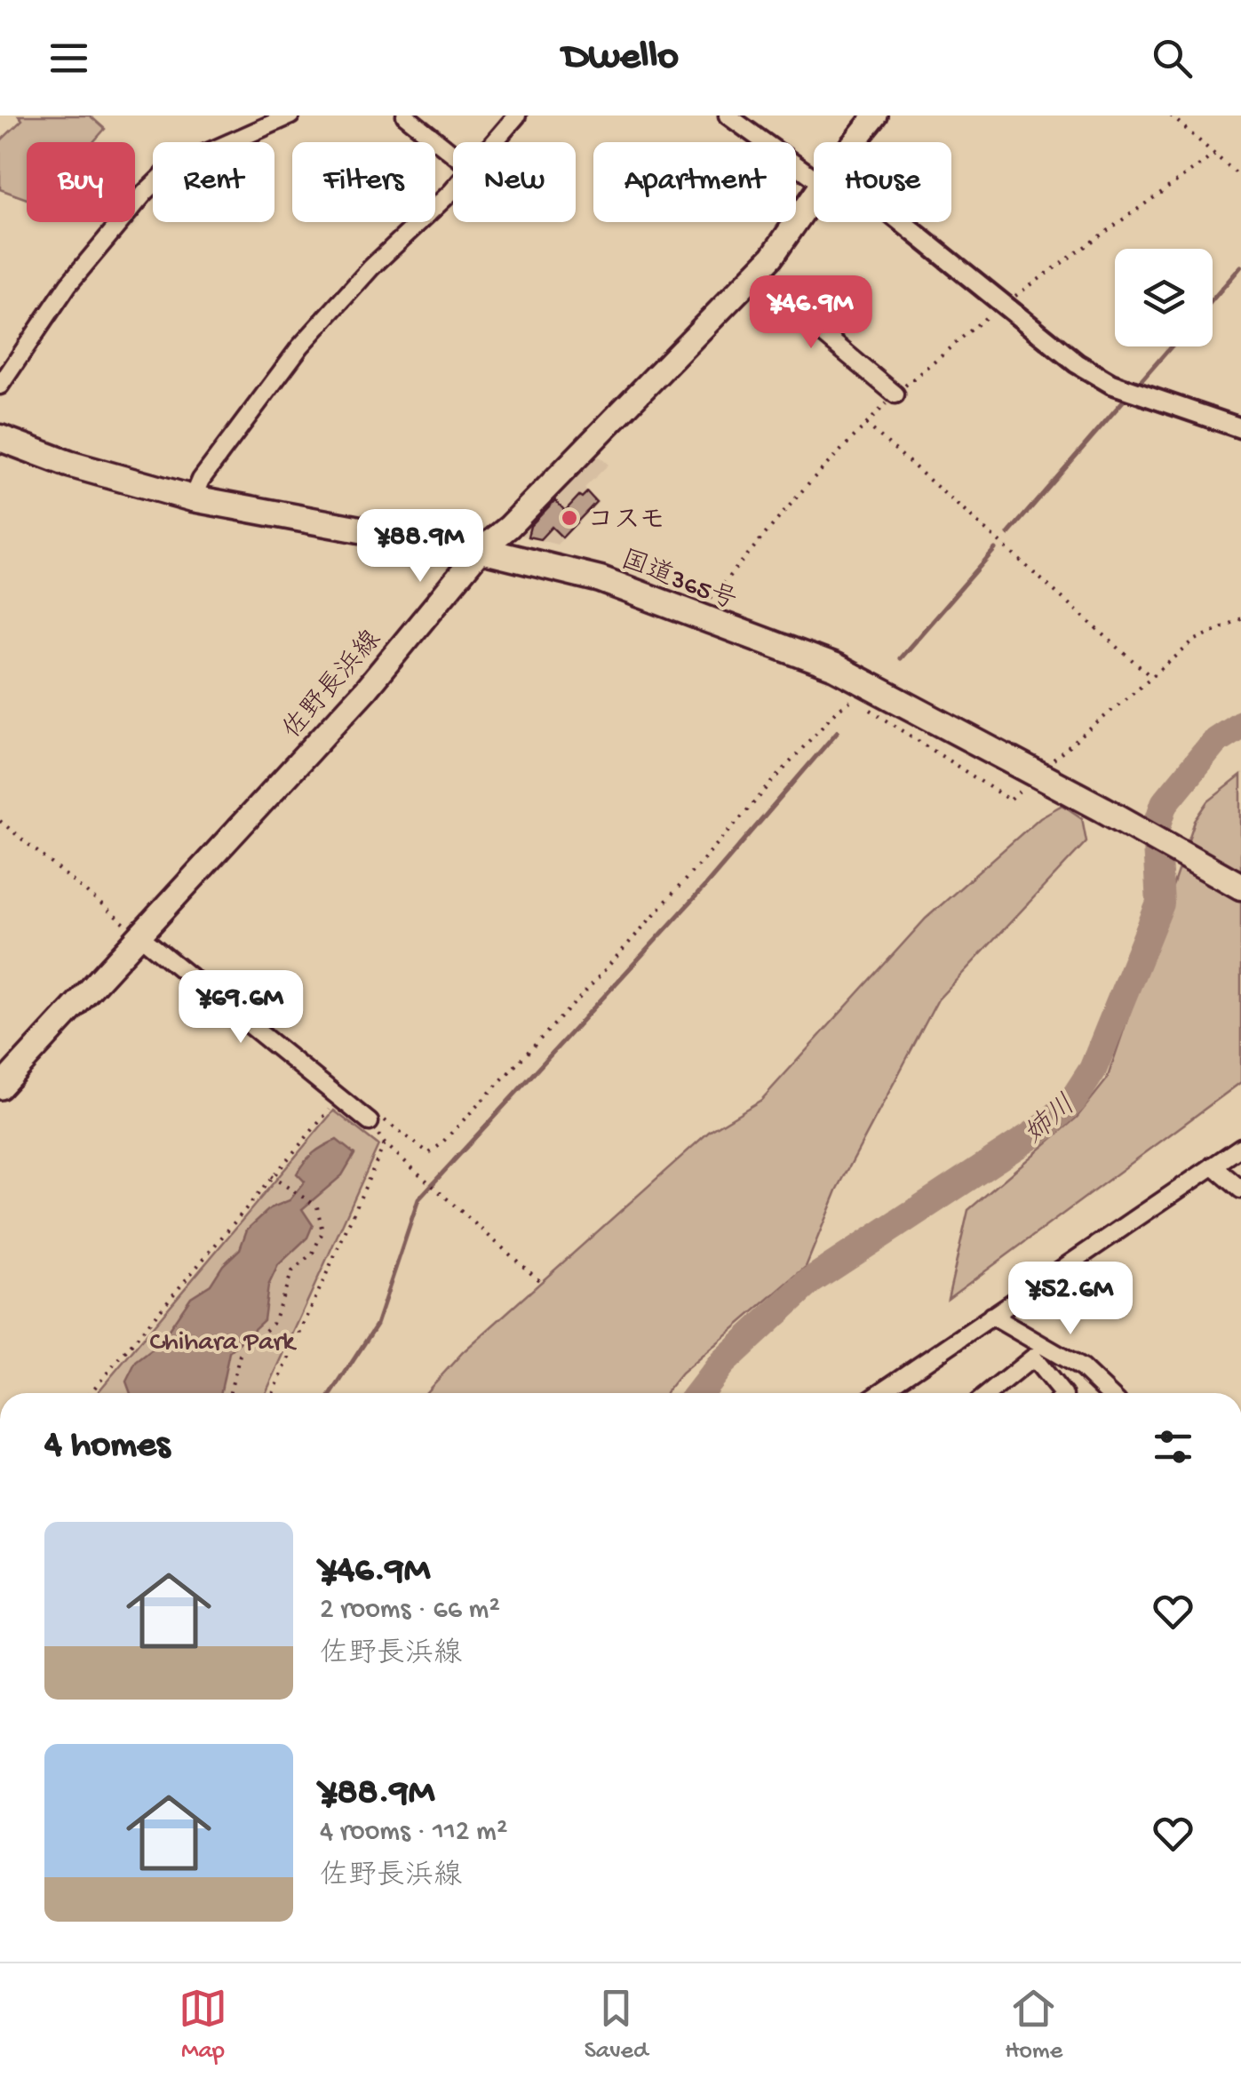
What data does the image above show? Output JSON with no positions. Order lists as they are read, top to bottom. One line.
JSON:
{"streets":{"highway":["国道365号"],"main road":["佐野長浜線"]},"crossings":[["国道365号","佐野長浜線"]],"water":["姉川"],"parks":["Chihara Park"],"places":["コスモ"],"page":{"header":"Dwello","chip":["Buy","Rent","Filters","New","Apartment","House"],"price":["¥46.9M","¥88.9M","¥69.6M","¥52.6M"],"heading":"4 homes","list":[{"name":"¥46.9M","note":"2 rooms · 66 m² · 佐野長浜線"},{"name":"¥88.9M","note":"4 rooms · 112 m² · 佐野長浜線"}],"tabs":["Map","Saved","Home"]}}
